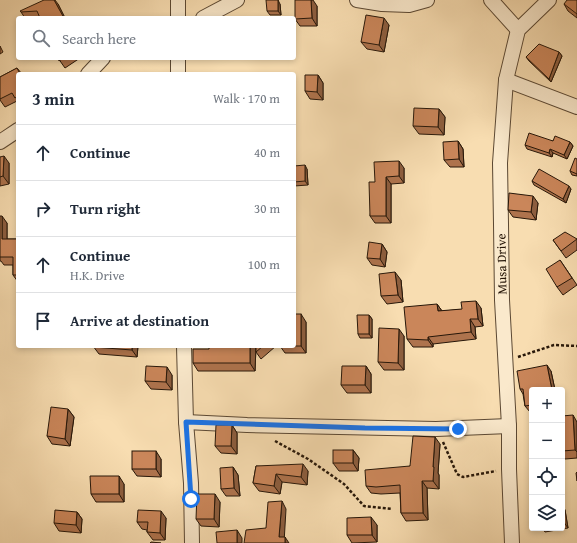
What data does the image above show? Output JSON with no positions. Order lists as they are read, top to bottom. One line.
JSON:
{"streets":{"street":["Musa Drive"]},"page":{"search":"Search here","heading":["3 min","Walk · 170 m"],"list":[["Continue","40 m"],["Turn right","30 m"],["Continue","H.K. Drive","100 m"],"Arrive at destination"],"map_buttons":["+","−"]}}
